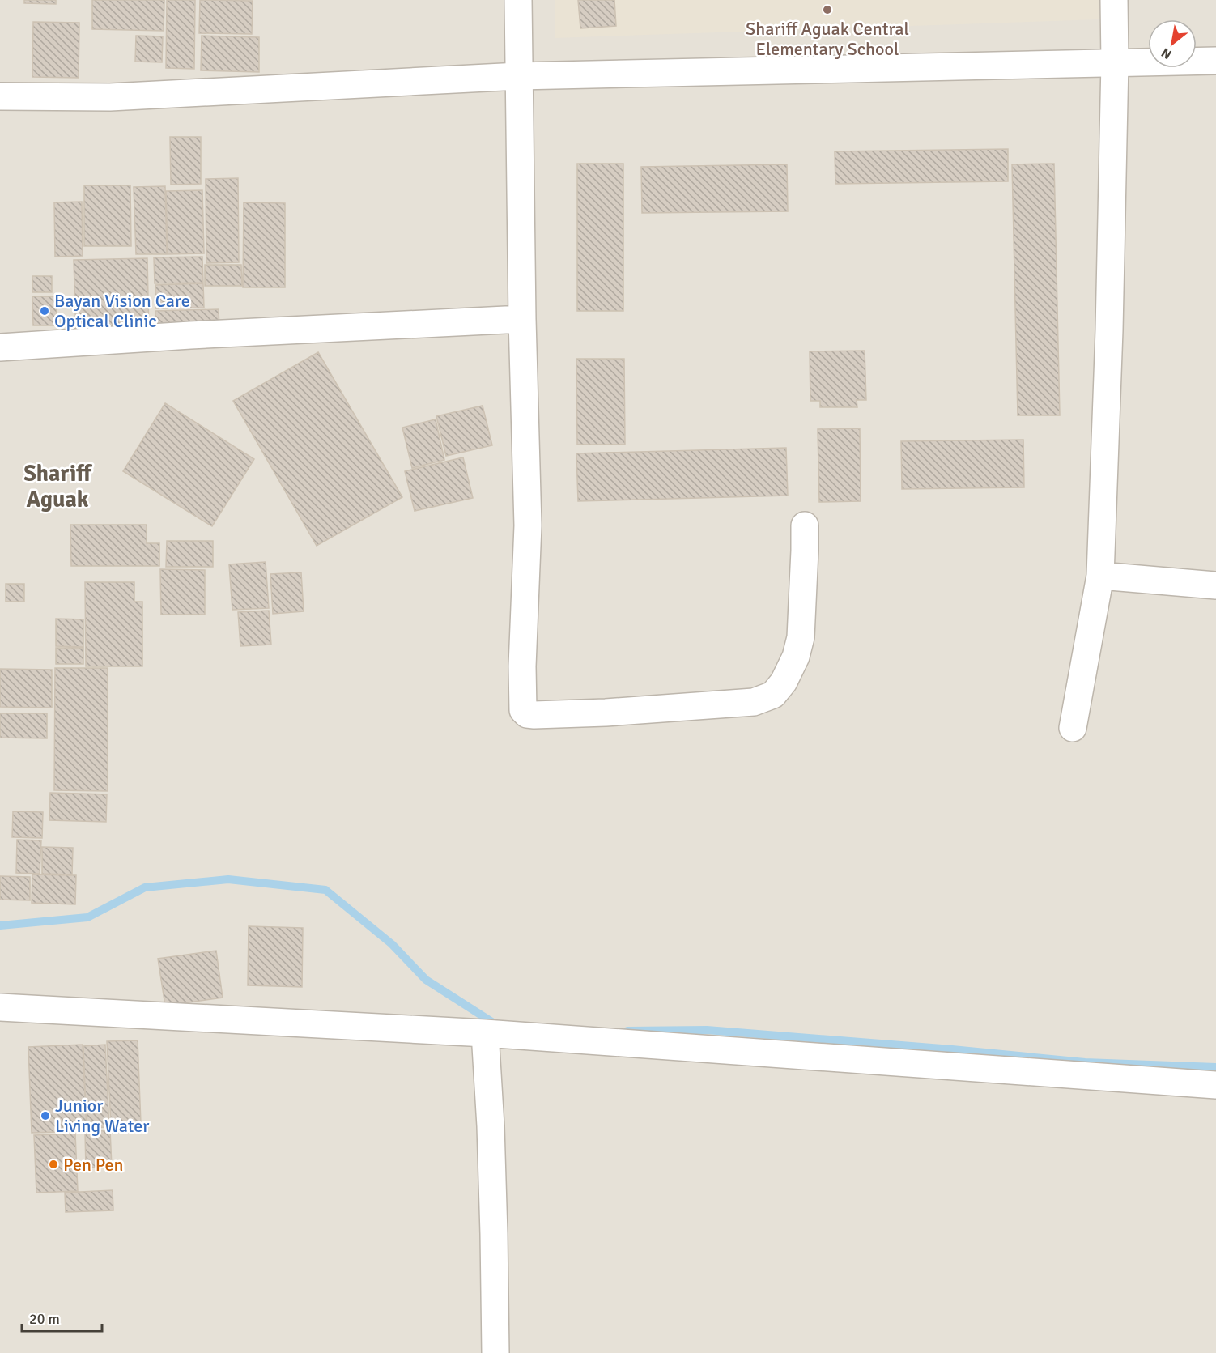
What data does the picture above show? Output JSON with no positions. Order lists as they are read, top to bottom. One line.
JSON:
{"districts":["Shariff Aguak"],"places":["Shariff Aguak Central Elementary School","Bayan Vision Care Optical Clinic","Junior Living Water","Pen Pen"],"scale_bar":"20 m","north":"bottom left"}
